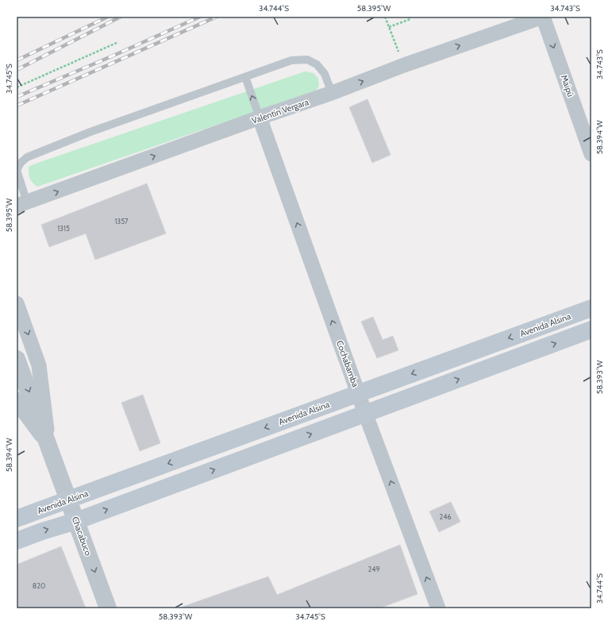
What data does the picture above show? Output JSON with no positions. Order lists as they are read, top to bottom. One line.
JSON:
{"streets":{"main road":["Avenida Alsina"],"street":["Maipú","Valentín Vergara","Cochabamba","Chacabuco"]},"crossings":[["Maipú","Valentín Vergara"],["Valentín Vergara","Cochabamba"],["Avenida Alsina","Cochabamba"],["Avenida Alsina","Chacabuco"]],"one_way":["Maipú","Valentín Vergara","Cochabamba","Chacabuco"],"house_numbers":["1357","1315","246","249","820"],"coordinates":["34.744°S","58.395°W","34.743°S","34.745°S","58.394°W","58.393°W"]}
